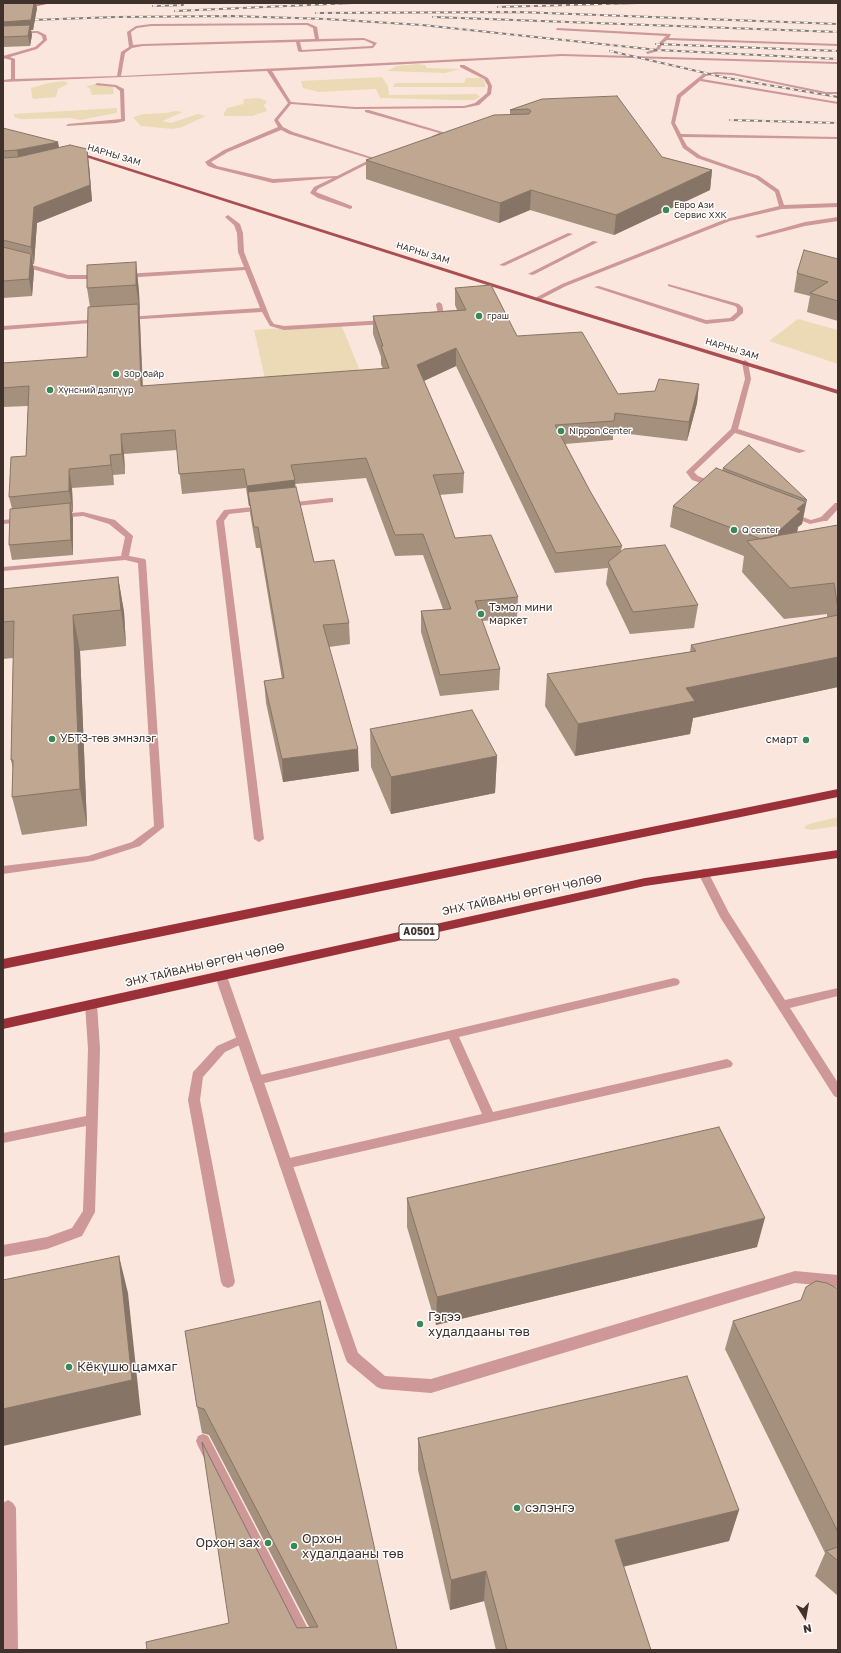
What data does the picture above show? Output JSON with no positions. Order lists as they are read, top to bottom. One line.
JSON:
{"streets":{"highway":["ЭНХ ТАЙВАНЫ ӨРГӨН ЧӨЛӨӨ","A0501"],"main road":["НАРНЫ ЗАМ"]},"places":["Евро Ази Сервис ХХК","граш","30р байр","Хүнсний дэлгүүр","Nippon Center","Q center","Тэмол мини маркет","УБТЗ-төв эмнэлэг","смарт","Гэгээ худалдааны төв","Кёкүшю цамхаг","сэлэнгэ","Орхон зах","Орхон худалдааны төв"],"north":"bottom"}
